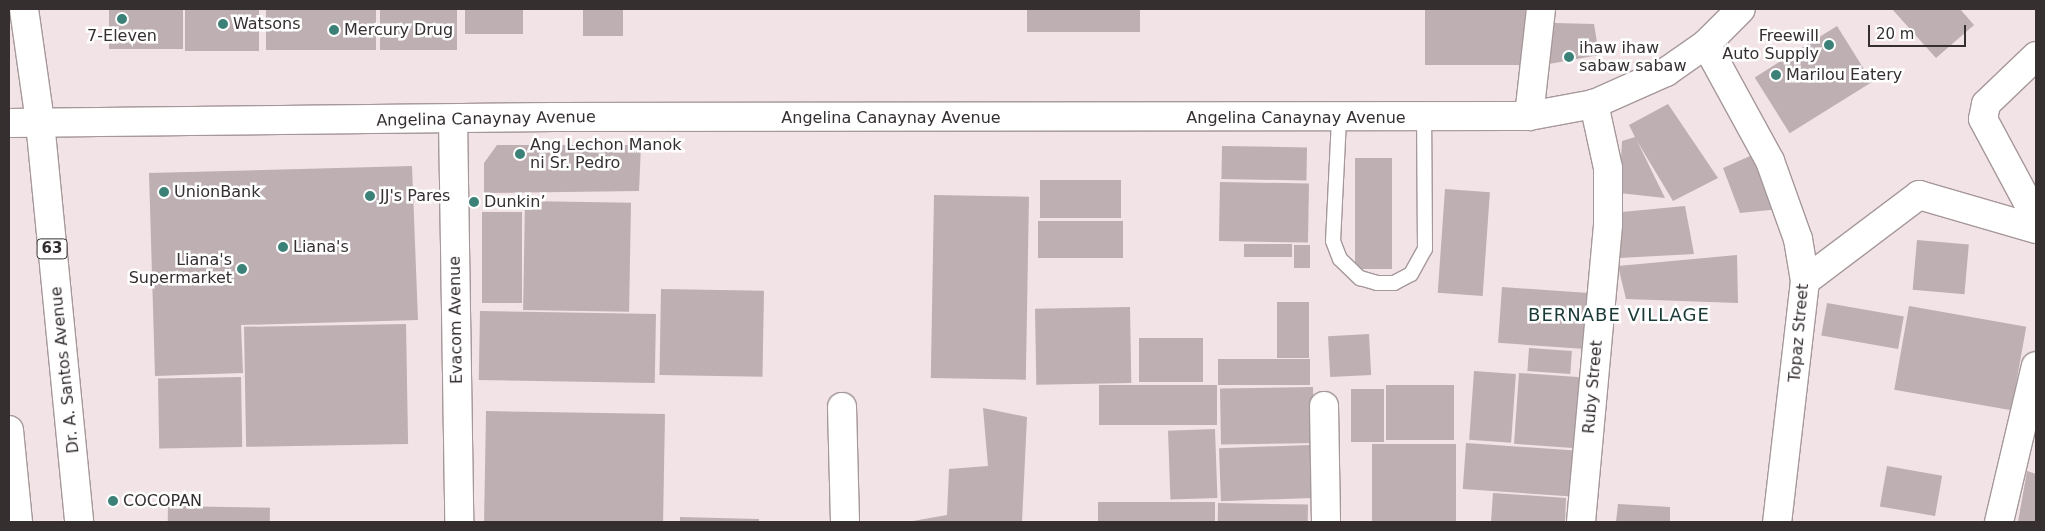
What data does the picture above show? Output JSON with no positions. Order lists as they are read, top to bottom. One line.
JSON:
{"streets":{"main road":["Angelina Canaynay Avenue","63","Evacom Avenue","Topaz Street","Dr. A. Santos Avenue","Ruby Street"]},"crossings":[["Angelina Canaynay Avenue","Evacom Avenue"],["Angelina Canaynay Avenue","Topaz Street"],["Angelina Canaynay Avenue","Dr. A. Santos Avenue"],["Angelina Canaynay Avenue","Ruby Street"]],"districts":["BERNABE VILLAGE"],"places":["7-Eleven","Watsons","Mercury Drug","Freewill Auto Supply","ihaw ihaw sabaw sabaw","Marilou Eatery","Ang Lechon Manok ni Sr. Pedro","UnionBank","JJ's Pares","Dunkin’","Liana's","Liana's Supermarket","COCOPAN"],"scale_bar":"20 m"}
